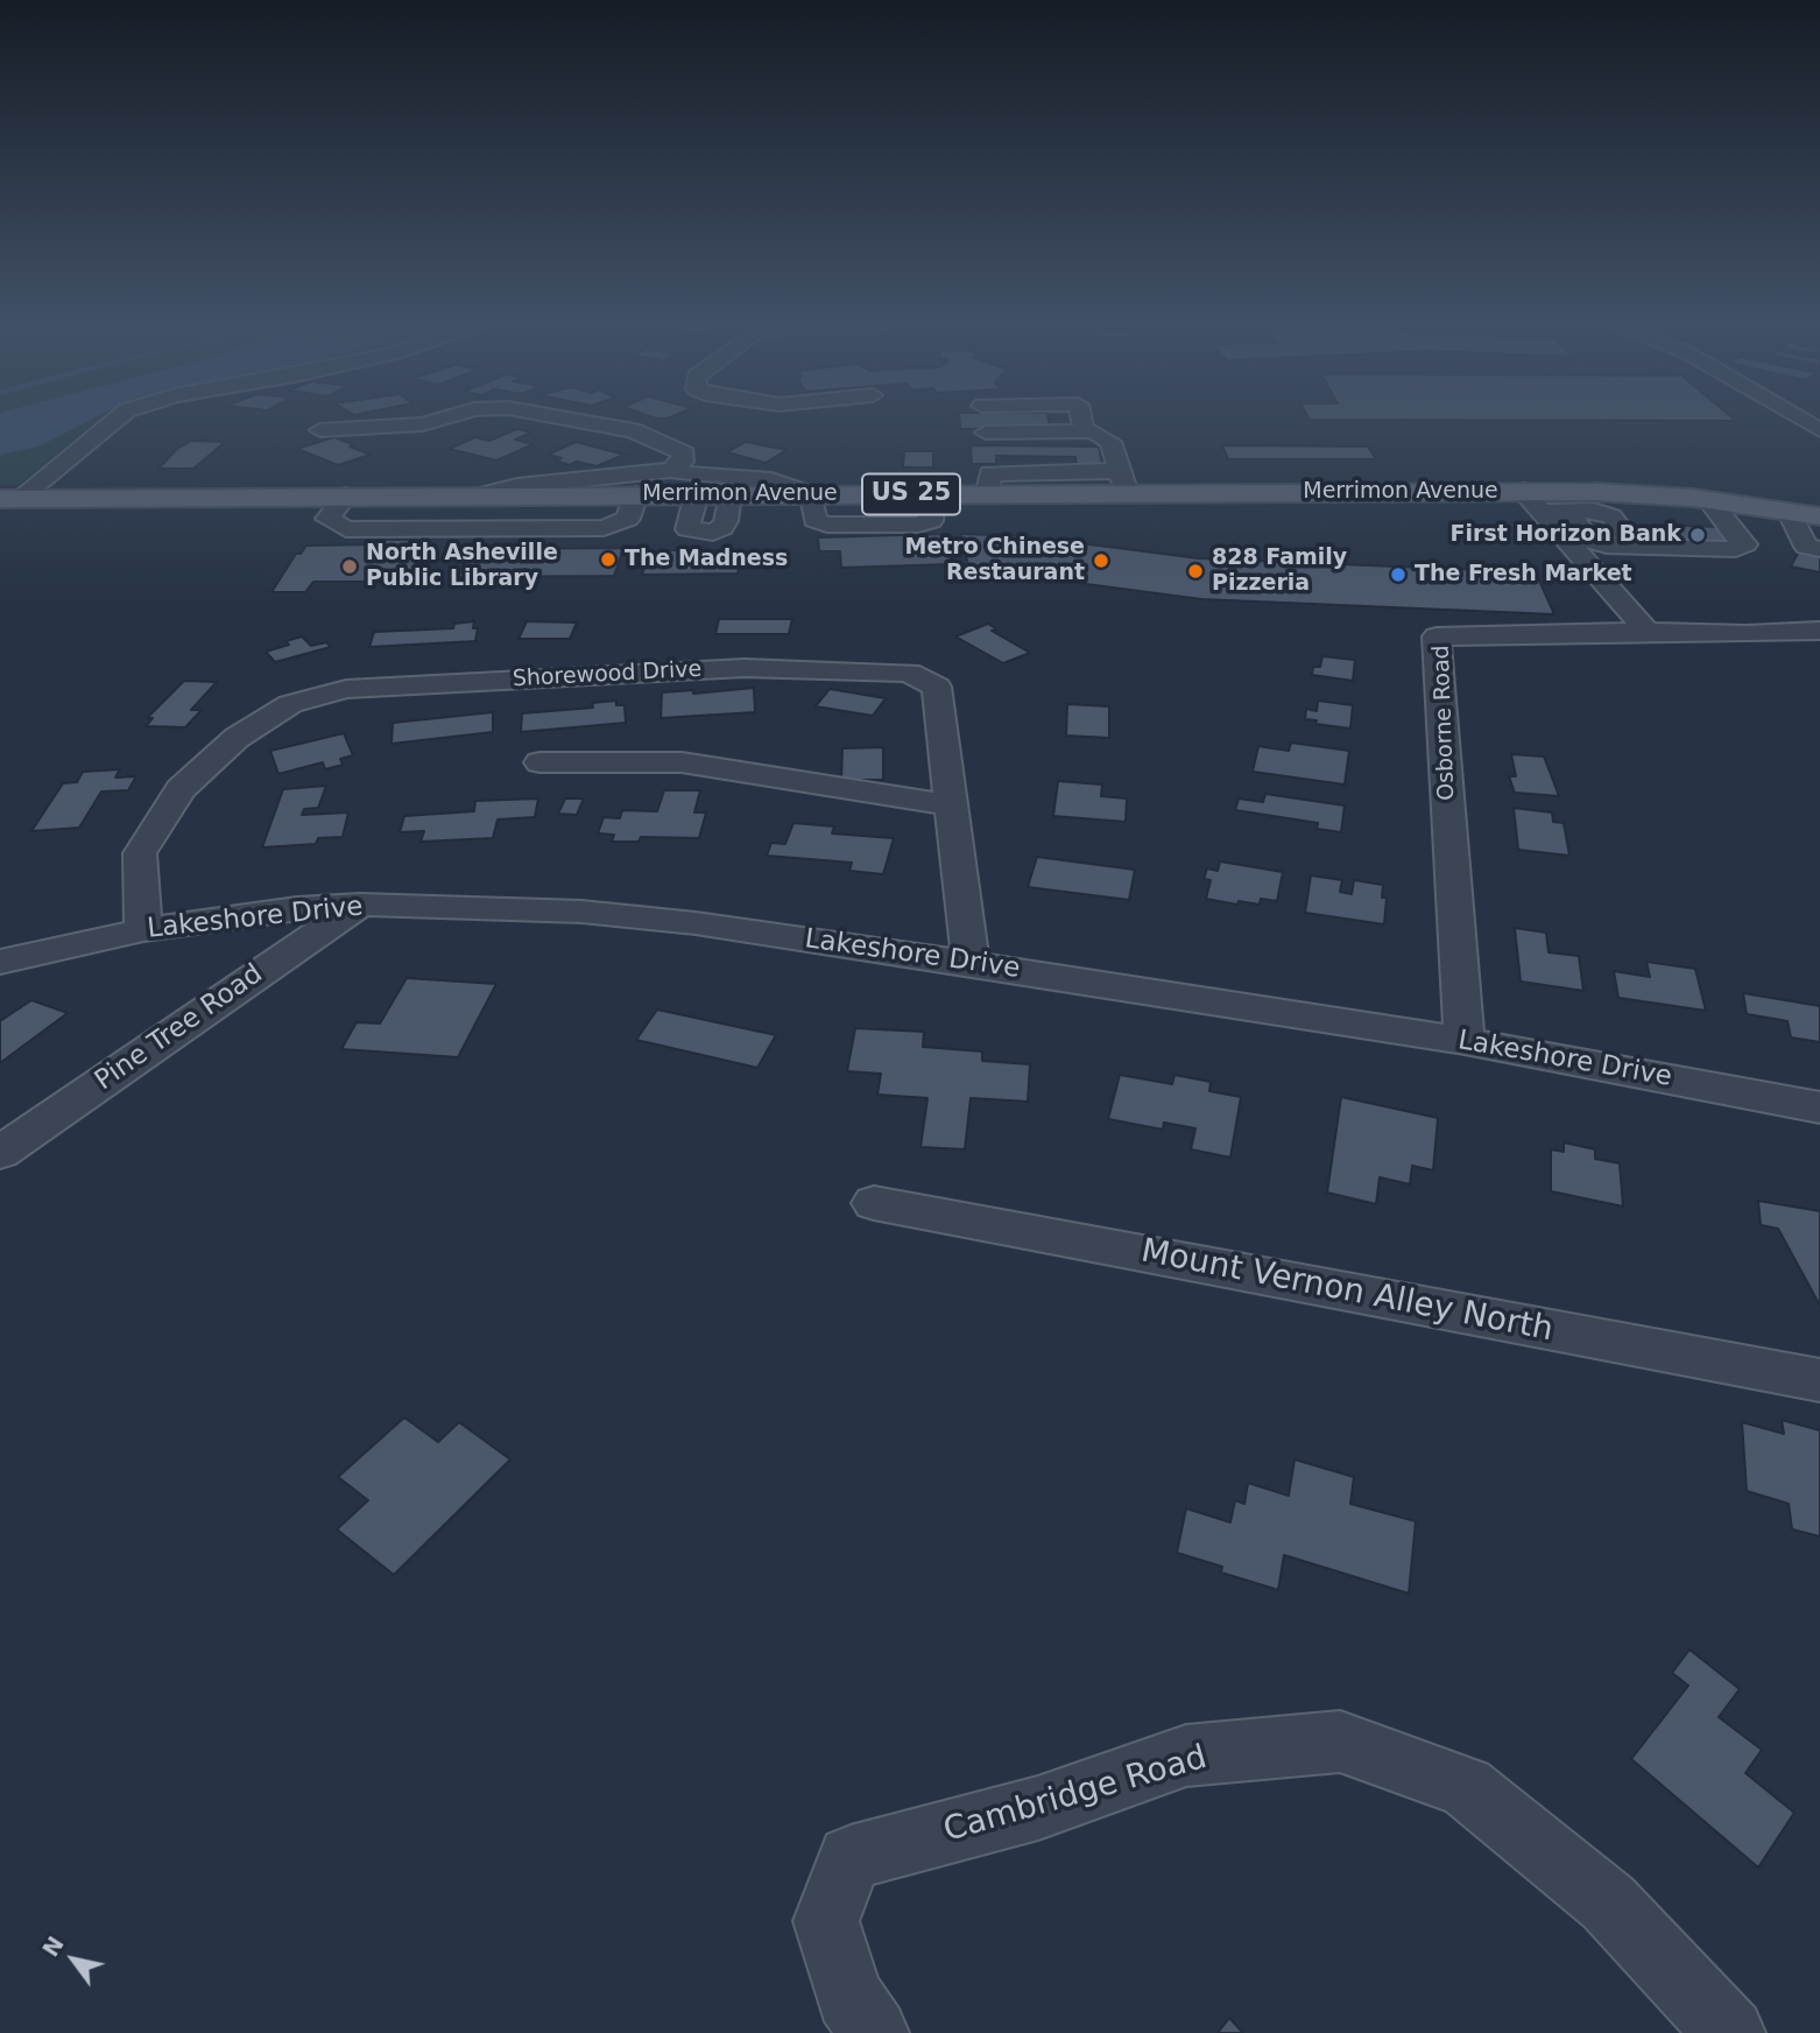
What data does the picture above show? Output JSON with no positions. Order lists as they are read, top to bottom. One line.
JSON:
{"streets":{"main road":["Merrimon Avenue","US 25"],"street":["Shorewood Drive","Osborne Road","Lakeshore Drive","Pine Tree Road","Mount Vernon Alley North","Cambridge Road"]},"crossings":[["Shorewood Drive","Lakeshore Drive"],["Osborne Road","Lakeshore Drive"],["Lakeshore Drive","Pine Tree Road"]],"places":["First Horizon Bank","The Madness","Metro Chinese Restaurant","North Asheville Public Library","828 Family Pizzeria","The Fresh Market"],"north":"top left"}
